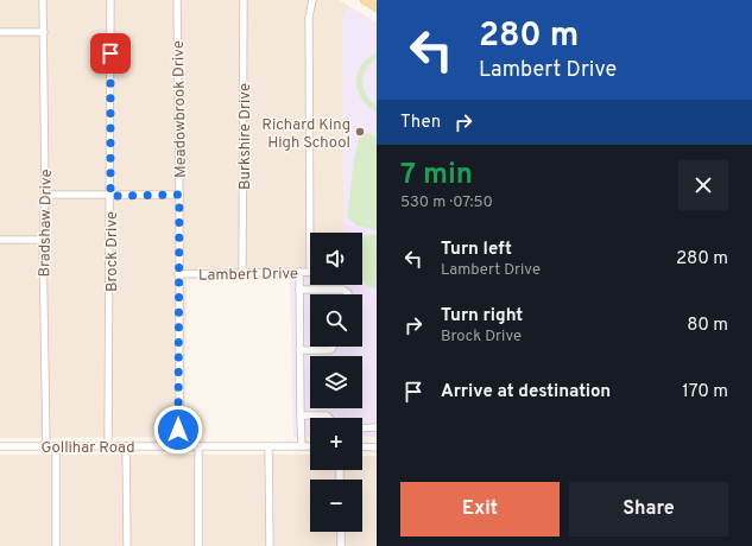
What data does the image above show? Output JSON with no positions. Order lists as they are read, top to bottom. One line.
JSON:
{"streets":{"street":["Meadowbrook Drive","Burkshire Drive","Bradshaw Drive","Brock Drive","Lambert Drive","Gollihar Road"]},"crossings":[["Meadowbrook Drive","Lambert Drive"],["Meadowbrook Drive","Gollihar Road"],["Burkshire Drive","Lambert Drive"],["Bradshaw Drive","Gollihar Road"],["Brock Drive","Gollihar Road"]],"places":["Richard King High School"],"page":{"turn":["280 m","Lambert Drive"],"then":"Then","heading":["7 min","530 m · 07:50"],"list":[{"name":"Turn left","note":"Lambert Drive","value":"280 m"},{"name":"Turn right","note":"Brock Drive","value":"80 m"},{"name":"Arrive at destination","value":"170 m"}],"map_buttons":["+","−"],"buttons":["Exit","Share"]}}
